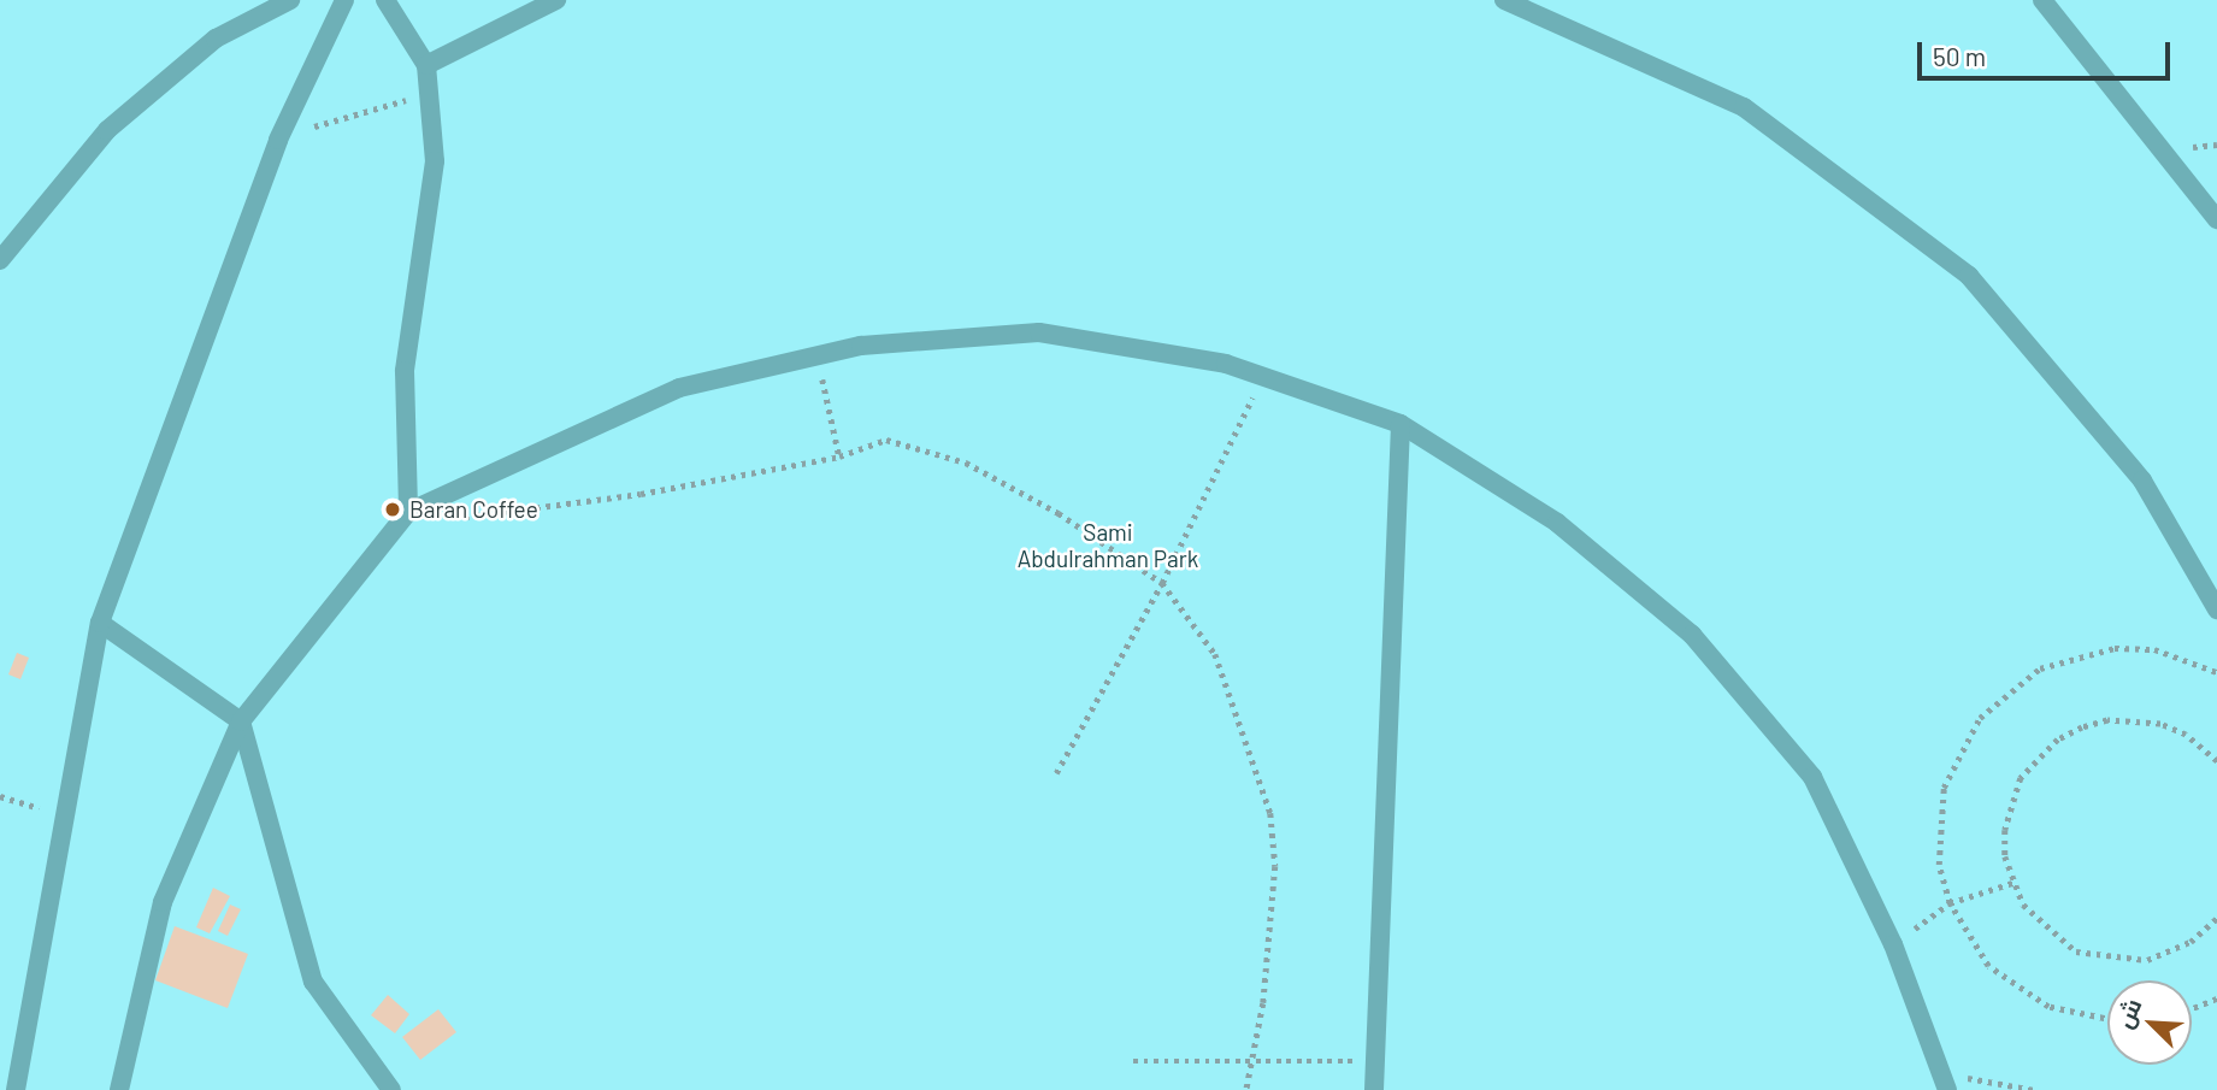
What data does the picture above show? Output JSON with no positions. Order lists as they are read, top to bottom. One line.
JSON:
{"parks":["Sami Abdulrahman Park"],"places":["Baran Coffee"],"scale_bar":"50 m","north":"top left"}
